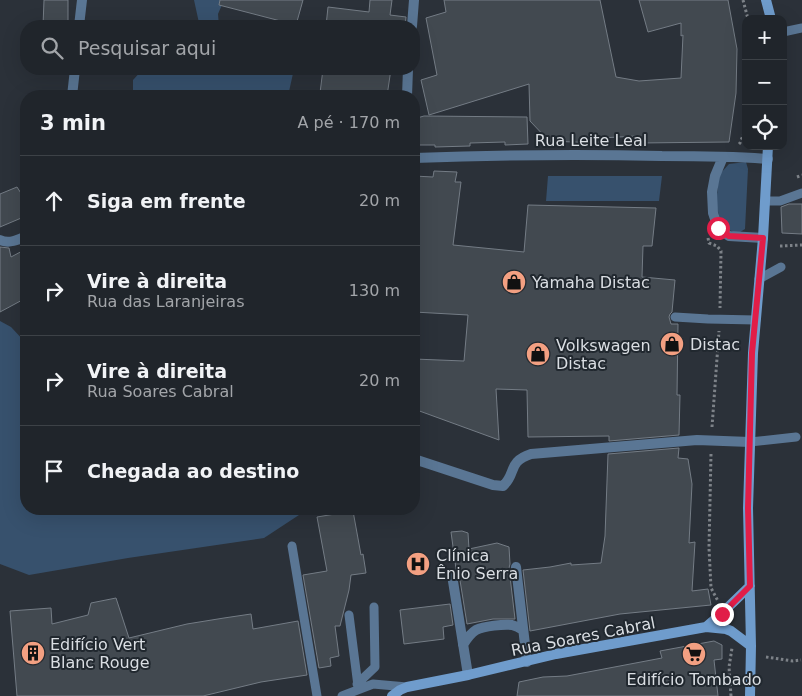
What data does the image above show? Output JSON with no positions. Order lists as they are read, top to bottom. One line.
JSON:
{"streets":{"main road":["Rua Soares Cabral"],"street":["Rua Leite Leal"]},"places":{"shop":["Yamaha Distac","Distac","Volkswagen Distac"],"hospital":["Clínica Ênio Serra"],"building":["Edifício Vert Blanc Rouge"],"supermarket":["Edifício Tombado"]},"page":{"map_buttons":["+","−"],"search":"Pesquisar aqui","heading":["3 min","A pé · 170 m"],"list":[["Siga em frente","20 m"],["Vire à direita","Rua das Laranjeiras","130 m"],["Vire à direita","Rua Soares Cabral","20 m"],"Chegada ao destino"]}}
